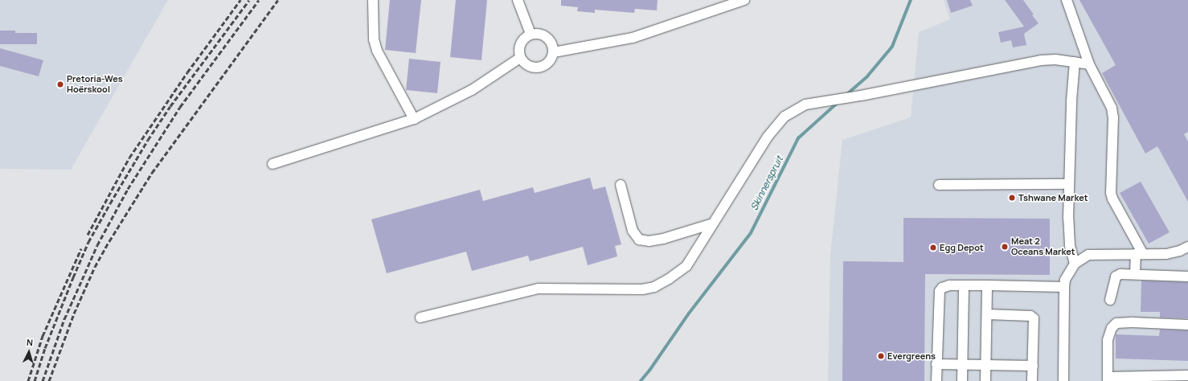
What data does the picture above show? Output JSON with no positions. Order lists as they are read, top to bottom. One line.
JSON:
{"water":["Skinnerspruit"],"places":["Pretoria-Wes Hoërskool","Tshwane Market","Meat 2 Oceans Market","Egg Depot","Evergreens"],"north":"top"}
